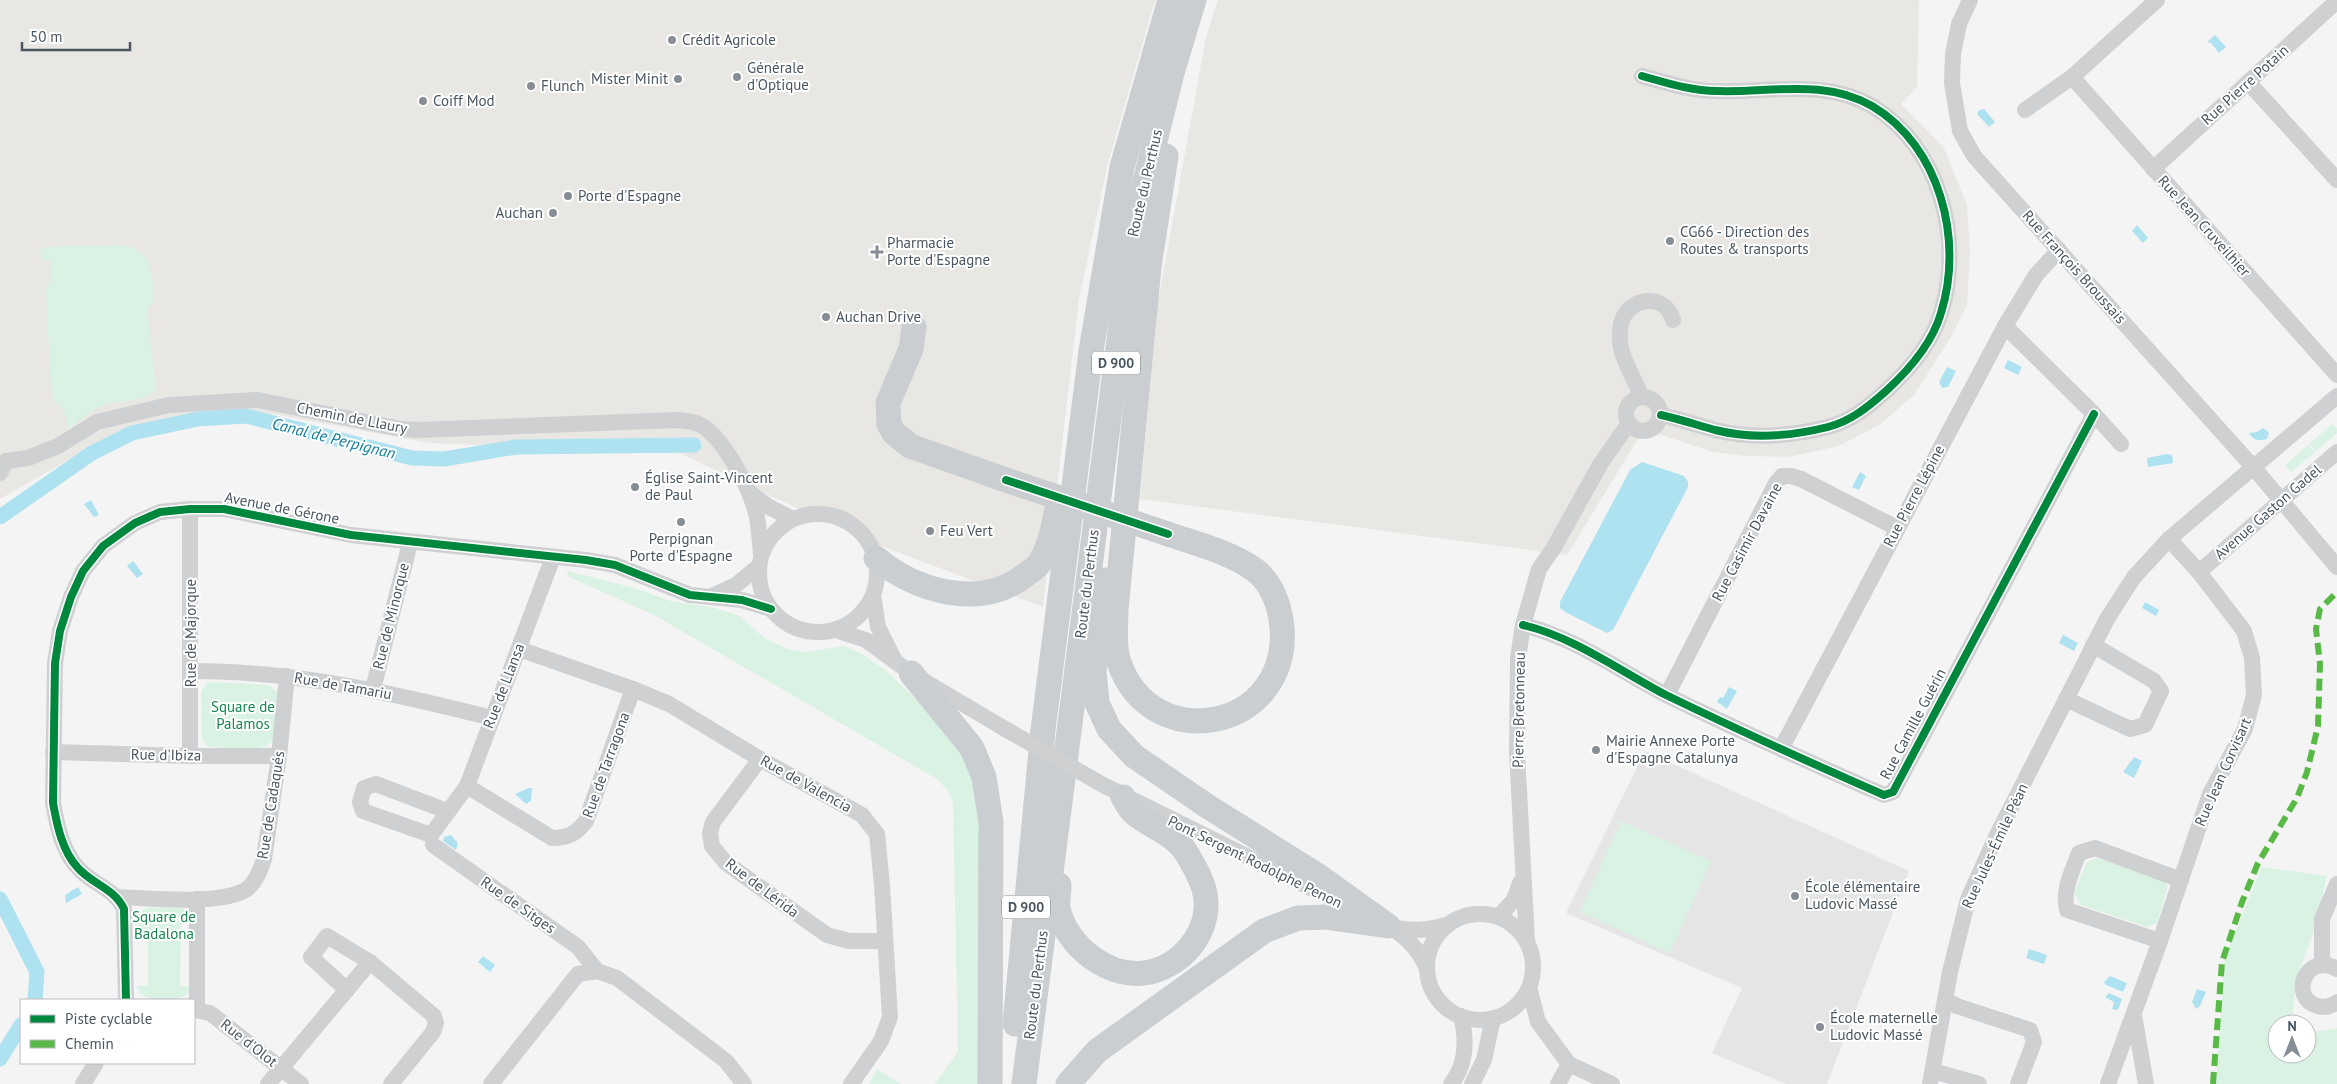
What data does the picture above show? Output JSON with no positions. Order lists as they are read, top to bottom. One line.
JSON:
{"streets":{"main road":["Route du Perthus","D 900"],"street":["Rue Pierre Potain","Rue Jean Cruveilhier","Rue François Broussais","Chemin de Llaury","Rue Pierre Lépine","Avenue de Gérone","Avenue Gaston Gadel","Rue Casimir Davaine","Rue de Minorque","Rue de Majorque","Rue de Tamariu","Rue de Llansa","Pierre Bretonneau","Rue Camille Guérin","Rue d'Ibiza","Rue de Tarragona","Rue Jean Corvisart","Rue de Valencia","Rue de Cadaqués","Rue Jules-Émile Péan","Pont Sergent Rodolphe Penon","Rue de Lérida","Rue de Sitges","Rue d'Olot"]},"crossings":[["Rue Pierre Potain","Rue Jean Cruveilhier"],["Rue François Broussais","Rue Pierre Lépine"],["Rue François Broussais","Avenue Gaston Gadel"],["Rue François Broussais","Rue Jules-Émile Péan"],["Chemin de Llaury","Avenue de Gérone"],["Chemin de Llaury","Pont Sergent Rodolphe Penon"],["Rue Pierre Lépine","Rue Casimir Davaine"],["Rue Pierre Lépine","Rue Camille Guérin"],["Avenue de Gérone","Rue de Minorque"],["Avenue de Gérone","Rue de Majorque"],["Avenue de Gérone","Rue de Llansa"],["Avenue de Gérone","Rue d'Ibiza"],["Avenue de Gérone","Rue de Cadaqués"],["Avenue de Gérone","Pont Sergent Rodolphe Penon"],["Avenue Gaston Gadel","Rue Jean Corvisart"],["Rue Casimir Davaine","Rue Camille Guérin"],["Rue de Minorque","Rue de Tamariu"],["Rue de Majorque","Rue de Tamariu"],["Rue de Majorque","Rue d'Ibiza"],["Rue de Tamariu","Rue de Llansa"],["Rue de Tamariu","Rue de Cadaqués"],["Rue de Llansa","Rue de Tarragona"],["Rue de Llansa","Rue de Valencia"],["Pierre Bretonneau","Rue Camille Guérin"],["Pierre Bretonneau","Pont Sergent Rodolphe Penon"],["Rue d'Ibiza","Rue de Cadaqués"],["Rue de Tarragona","Rue de Valencia"],["Rue Jean Corvisart","Rue Jules-Émile Péan"],["Rue de Valencia","Rue de Lérida"]],"water":["Canal de Perpignan"],"parks":["Square de Palamos","Square de Badalona"],"places":{"other":["Crédit Agricole","Générale d'Optique","Mister Minit","Flunch","Coiff Mod","Porte d'Espagne","Auchan","CG66 - Direction des Routes & transports","Auchan Drive","Église Saint-Vincent de Paul","Perpignan Porte d'Espagne","Feu Vert","Mairie Annexe Porte d'Espagne Catalunya","École élémentaire Ludovic Massé","École maternelle Ludovic Massé"],"health":["Pharmacie Porte d'Espagne"]},"legend":["Piste cyclable","Chemin"],"scale_bar":"50 m","north":"top"}
